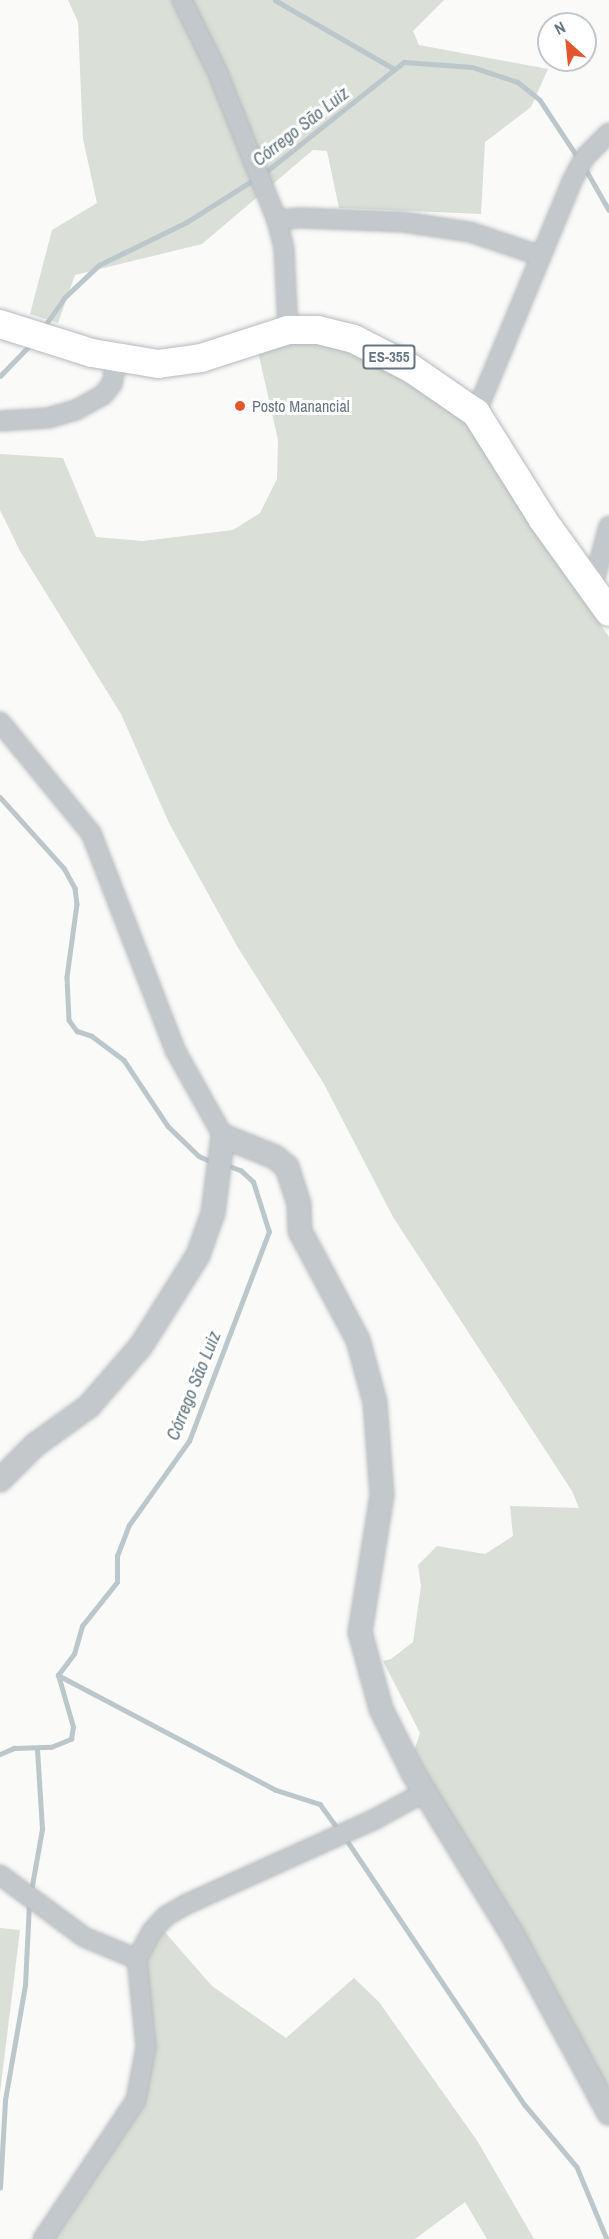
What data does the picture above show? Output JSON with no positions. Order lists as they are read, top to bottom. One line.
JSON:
{"streets":{"main road":["ES-355"]},"water":["Córrego São Luiz"],"places":["Posto Manancial"],"north":"top left"}
